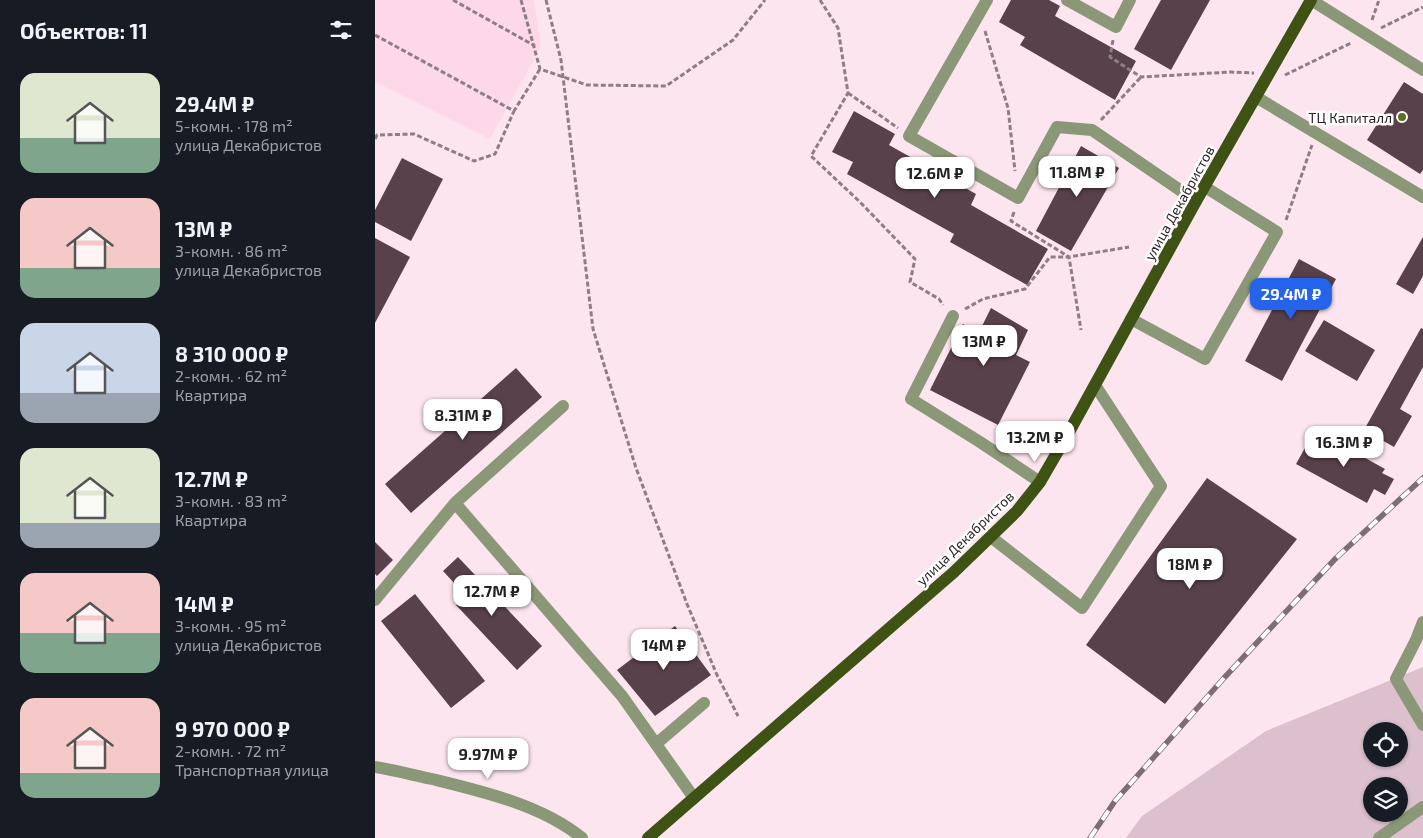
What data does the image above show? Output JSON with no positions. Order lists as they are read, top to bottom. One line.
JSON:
{"streets":{"main road":["улица Декабристов"]},"places":["ТЦ Капиталл"],"page":{"heading":"Объектов: 11","list":[{"name":"29.4M ₽","note":"5-комн. · 178 m² · улица Декабристов"},{"name":"13M ₽","note":"3-комн. · 86 m² · улица Декабристов"},{"name":"8 310 000 ₽","note":"2-комн. · 62 m² · Квартира"},{"name":"12.7M ₽","note":"3-комн. · 83 m² · Квартира"},{"name":"14M ₽","note":"3-комн. · 95 m² · улица Декабристов"},{"name":"9 970 000 ₽","note":"2-комн. · 72 m² · Транспортная улица"}],"price":["11.8M ₽","12.6M ₽","29.4M ₽","13M ₽","8.31M ₽","13.2M ₽","16.3M ₽","18M ₽","12.7M ₽","14M ₽","9.97M ₽"]}}
